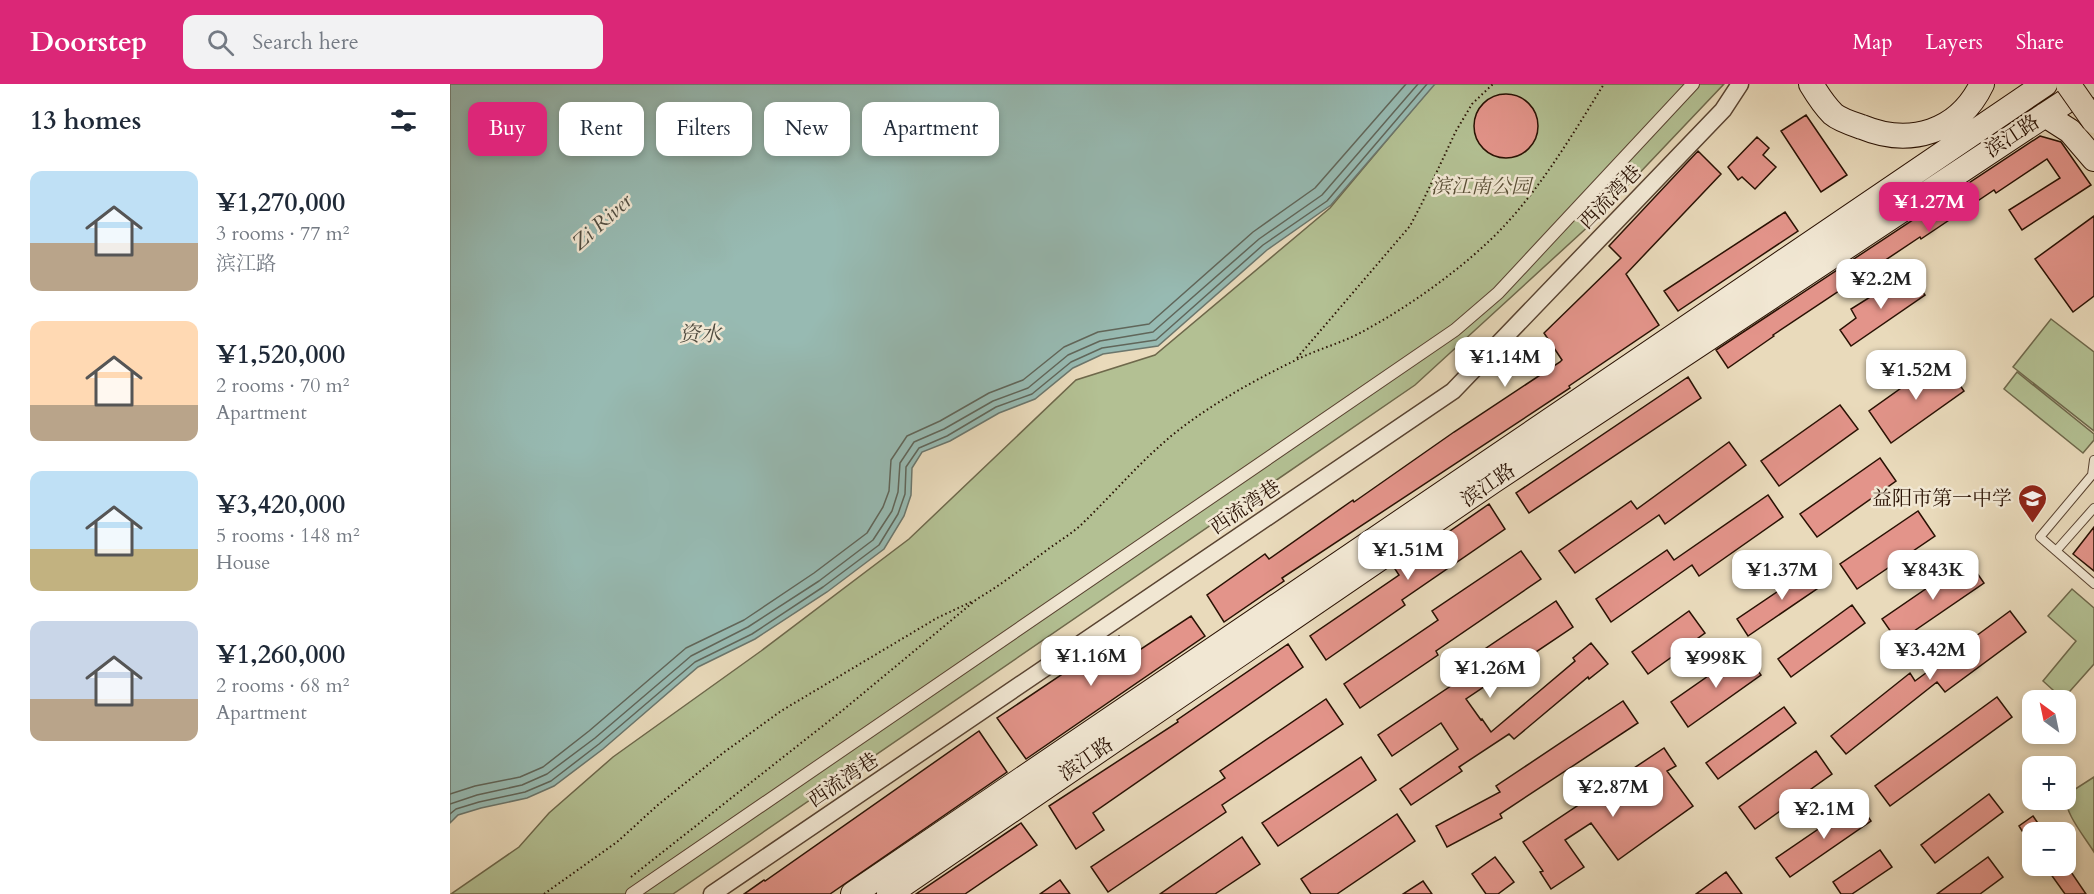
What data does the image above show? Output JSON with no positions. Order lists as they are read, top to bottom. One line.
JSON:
{"streets":{"main road":["滨江路"],"street":["西流湾巷"]},"water":["Zi River","资水"],"parks":["滨江南公园"],"places":{"school or university":["益阳市第一中学"]},"north":"top left","page":{"header":"Doorstep","search":"Search here","nav":["Map","Layers","Share"],"heading":"13 homes","chip":["Buy","Rent","Filters","New","Apartment"],"list":[{"name":"¥1,270,000","note":"3 rooms · 77 m² · 滨江路"},{"name":"¥1,520,000","note":"2 rooms · 70 m² · Apartment"},{"name":"¥3,420,000","note":"5 rooms · 148 m² · House"},{"name":"¥1,260,000","note":"2 rooms · 68 m² · Apartment"}],"price":["¥1.27M","¥2.2M","¥1.14M","¥1.52M","¥1.51M","¥1.37M","¥843K","¥3.42M","¥1.16M","¥998K","¥1.26M","¥2.87M","¥2.1M"],"map_buttons":["+","−"]}}
